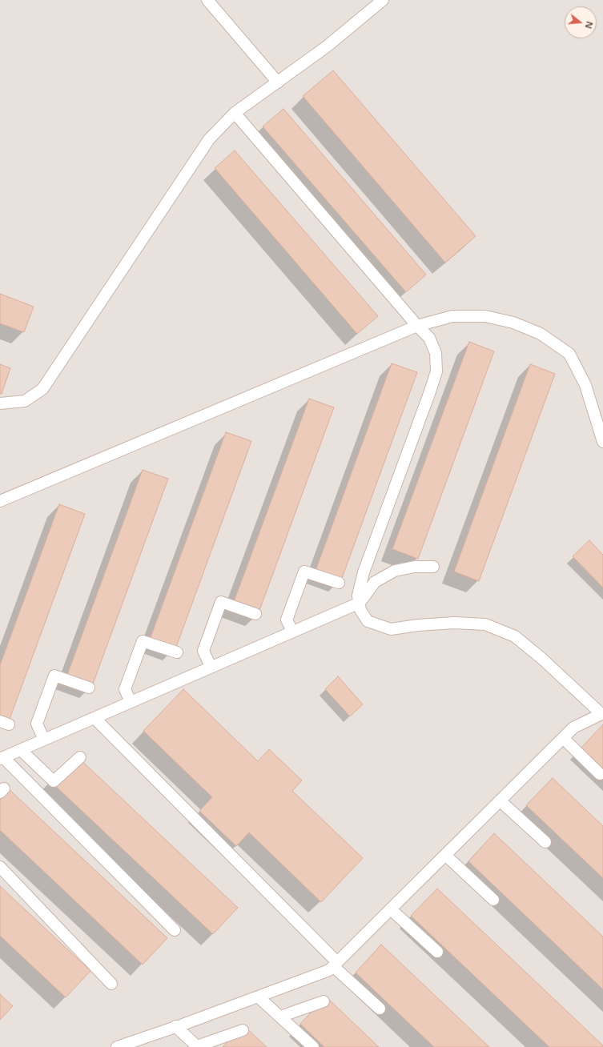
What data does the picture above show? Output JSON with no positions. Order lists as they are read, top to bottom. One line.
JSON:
{"north":"right"}
